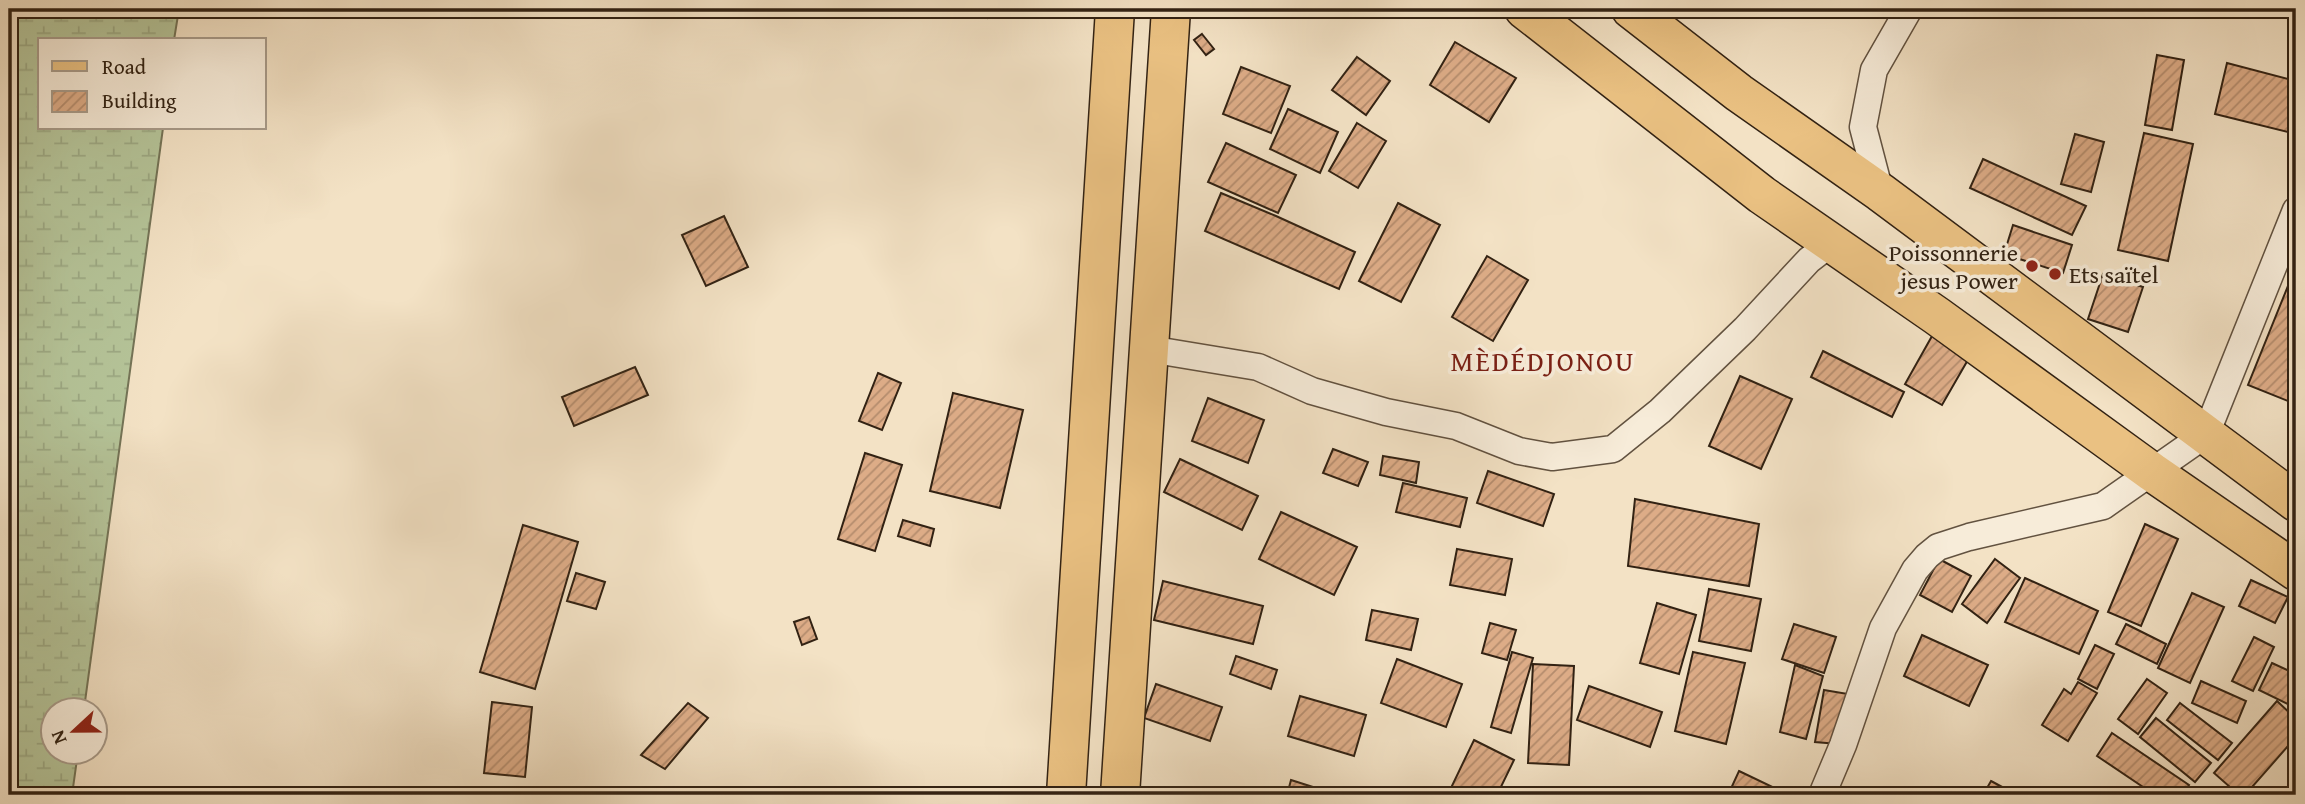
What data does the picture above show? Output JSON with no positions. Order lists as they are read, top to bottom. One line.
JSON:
{"districts":["MÈDÉDJONOU"],"places":["Poissonnerie jesus Power","Ets saïtel"],"legend":["Road","Building"],"north":"left"}
